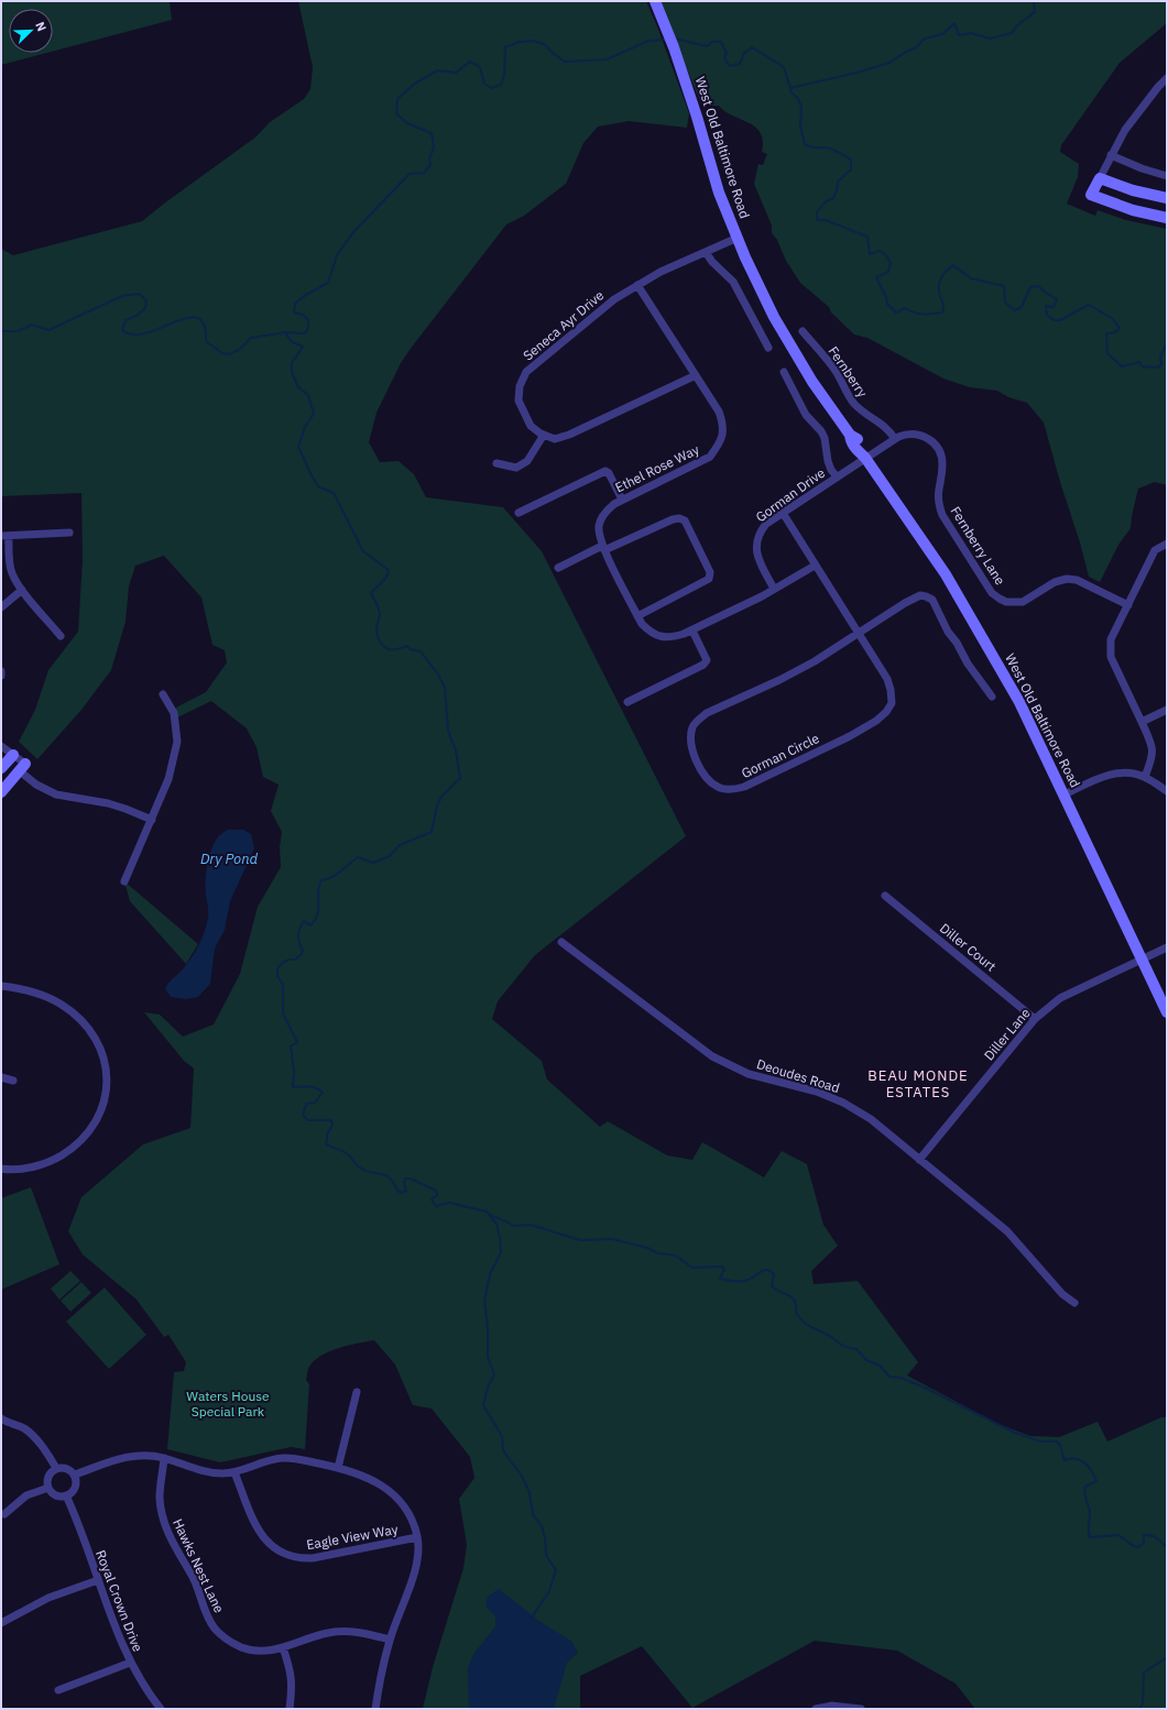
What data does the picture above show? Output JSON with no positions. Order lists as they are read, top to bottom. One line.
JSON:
{"streets":{"street":["West Old Baltimore Road","Seneca Ayr Drive","Fernberry","Ethel Rose Way","Gorman Drive","Fernberry Lane","Gorman Circle","Diller Court","Diller Lane","Deoudes Road","Eagle View Way","Hawks Nest Lane","Royal Crown Drive"]},"crossings":[["West Old Baltimore Road","Seneca Ayr Drive"],["West Old Baltimore Road","Gorman Drive"],["West Old Baltimore Road","Fernberry Lane"],["West Old Baltimore Road","Diller Lane"],["Seneca Ayr Drive","Ethel Rose Way"],["Fernberry","Fernberry Lane"],["Ethel Rose Way","Gorman Drive"],["Ethel Rose Way","Gorman Circle"],["Gorman Drive","Fernberry Lane"],["Gorman Drive","Gorman Circle"],["Diller Court","Diller Lane"],["Diller Lane","Deoudes Road"]],"districts":["BEAU MONDE ESTATES"],"water":["Dry Pond"],"parks":["Waters House Special Park"],"north":"top right"}
